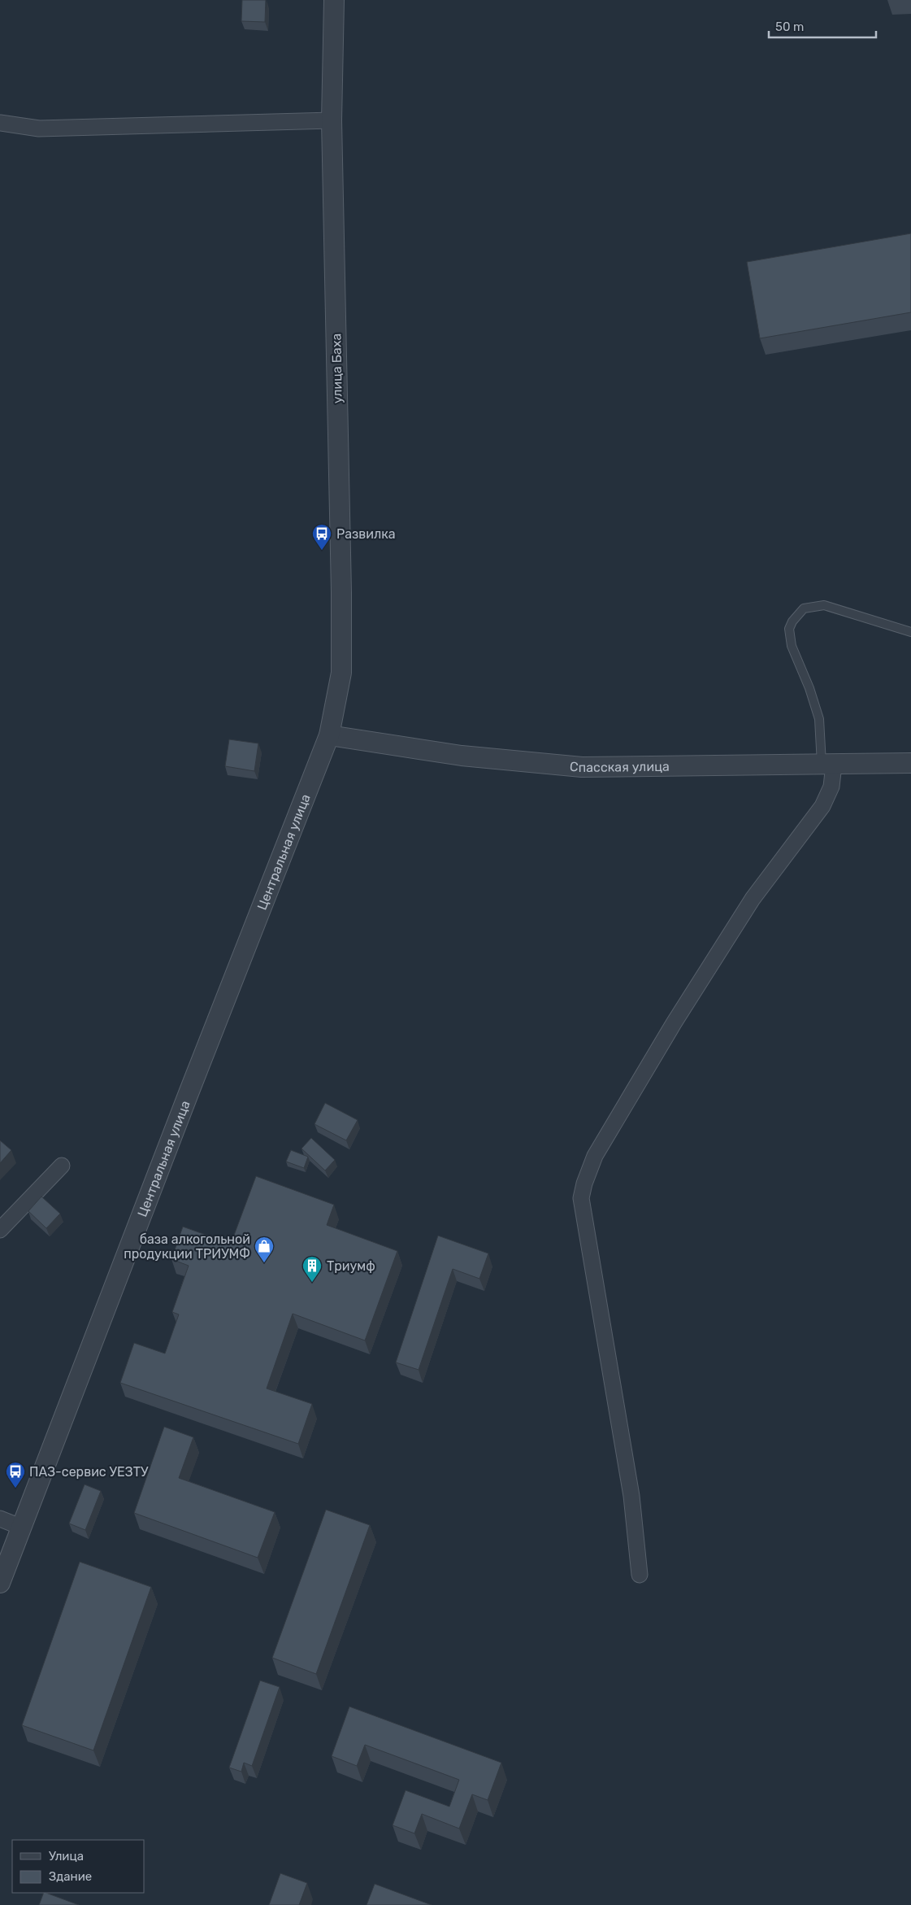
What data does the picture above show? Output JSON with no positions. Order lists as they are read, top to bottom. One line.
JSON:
{"streets":{"street":["улица Баха","Спасская улица","Центральная улица"]},"crossings":[["улица Баха","Спасская улица"],["улица Баха","Центральная улица"],["Спасская улица","Центральная улица"]],"places":{"bus stop":["Развилка","ПАЗ-сервис УЕЗТУ"],"shop":["база алкогольной продукции ТРИУМФ"],"building":["Триумф"]},"legend":["Улица","Здание"],"scale_bar":"50 m"}
